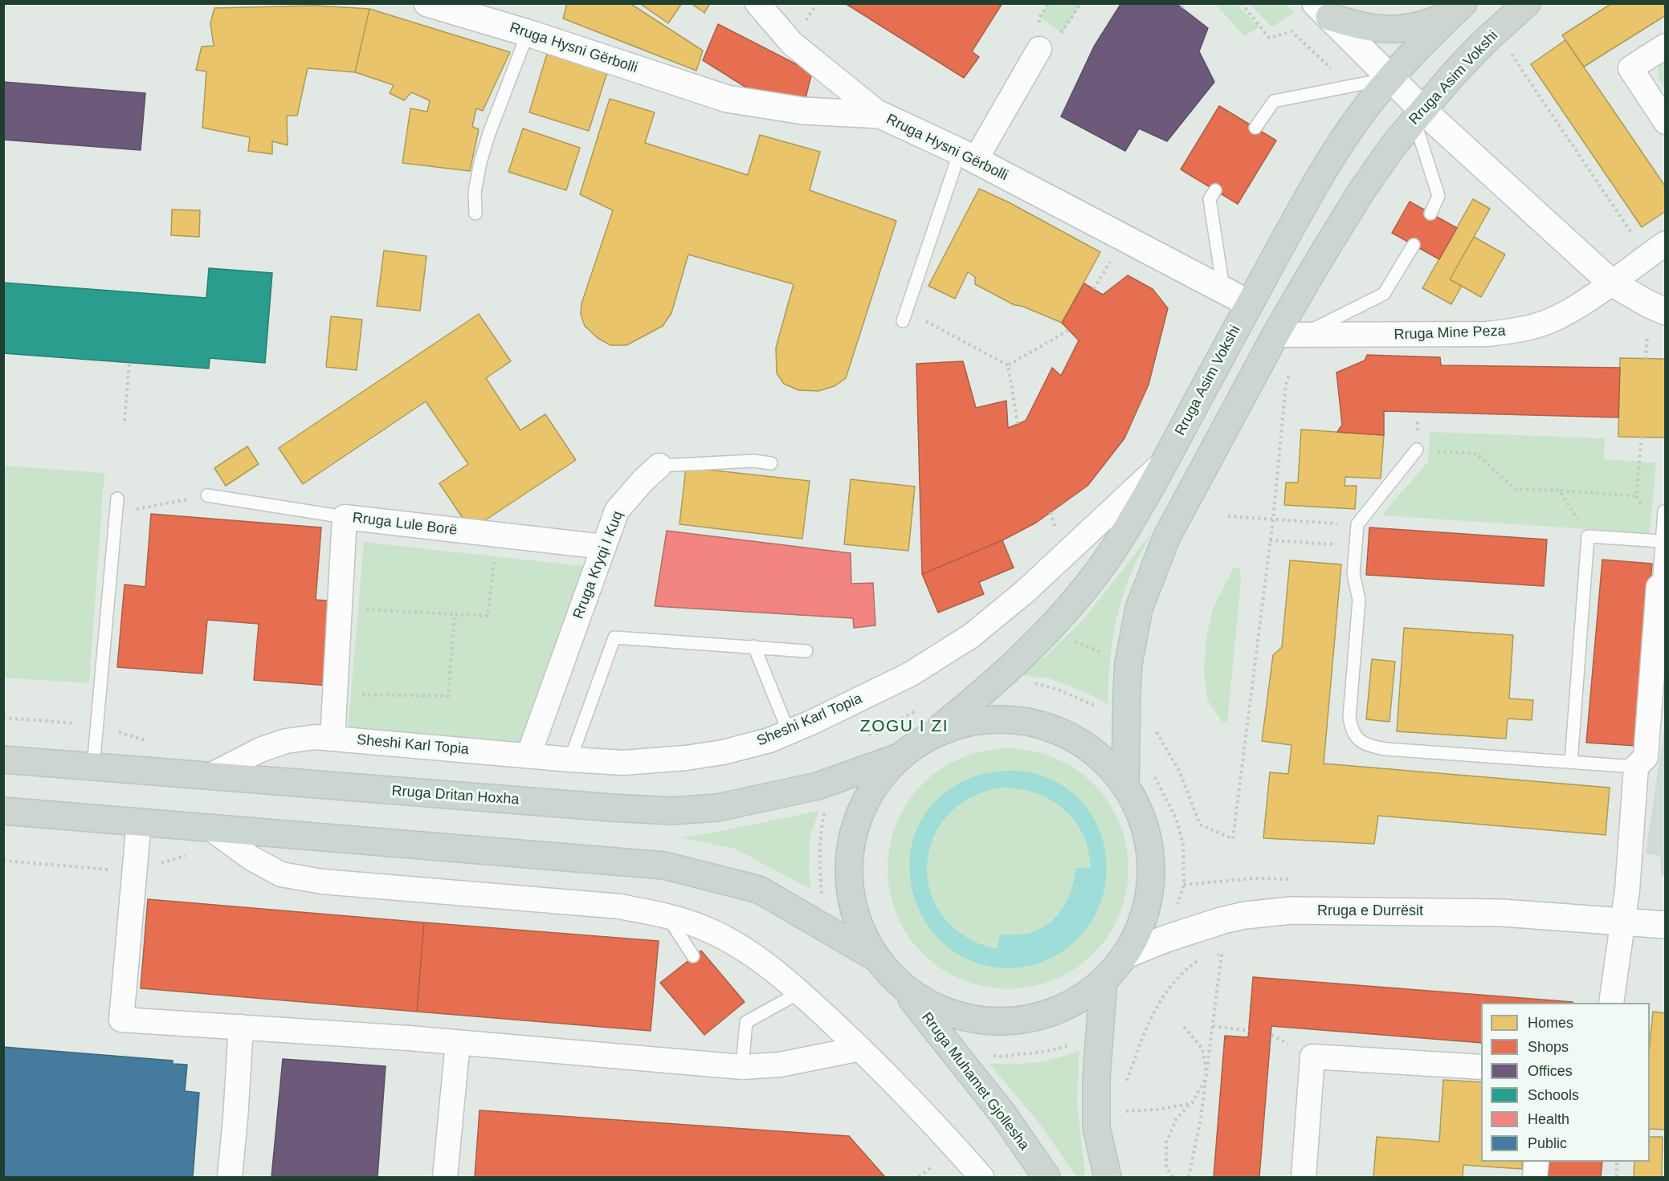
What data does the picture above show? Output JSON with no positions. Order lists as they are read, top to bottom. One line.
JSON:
{"streets":{"main road":["Rruga Hysni Gërbolli","Rruga Asim Vokshi","Rruga Dritan Hoxha","Rruga e Durrësit","Rruga Muhamet Gjollesha"],"street":["Rruga Mine Peza","Rruga Lule Borë","Rruga Kryqi I Kuq","Sheshi Karl Topia"]},"crossings":[["Rruga Hysni Gërbolli","Rruga Asim Vokshi"],["Rruga Asim Vokshi","Rruga Mine Peza"],["Rruga Asim Vokshi","Sheshi Karl Topia"],["Rruga Lule Borë","Rruga Kryqi I Kuq"],["Rruga Kryqi I Kuq","Sheshi Karl Topia"],["Sheshi Karl Topia","Rruga Dritan Hoxha"]],"districts":["ZOGU I ZI"],"legend":["Homes","Shops","Offices","Schools","Health","Public"]}
